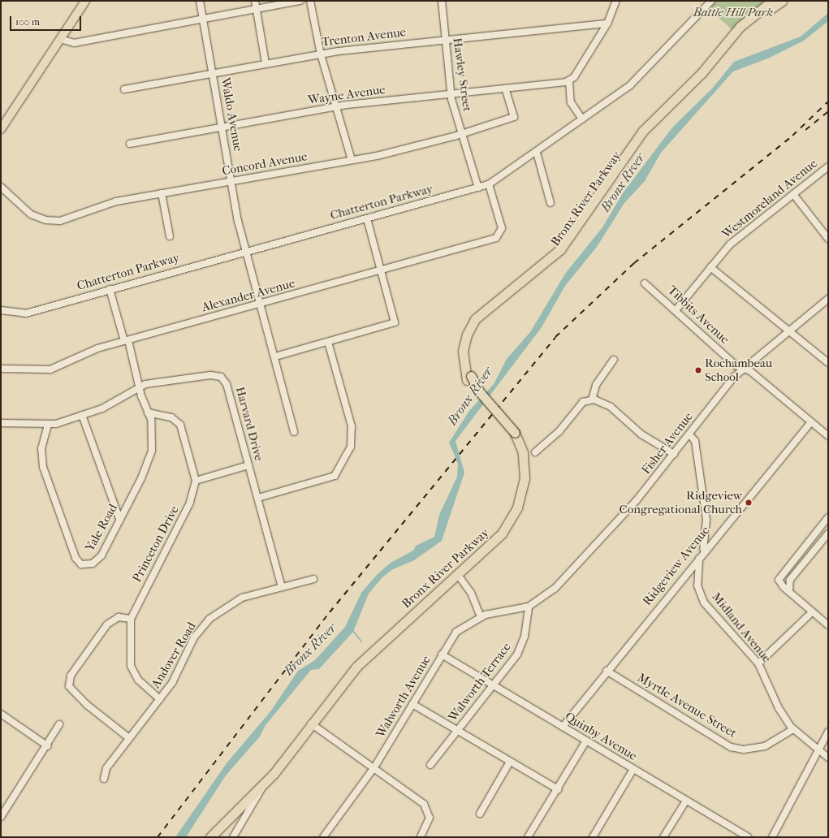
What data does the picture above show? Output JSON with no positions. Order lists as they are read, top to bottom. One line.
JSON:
{"streets":{"highway":["Bronx River Parkway"],"street":["Trenton Avenue","Hawley Street","Wayne Avenue","Waldo Avenue","Concord Avenue","Westmoreland Avenue","Chatterton Parkway","Alexander Avenue","Tibbits Avenue","Harvard Drive","Fisher Avenue","Yale Road","Princeton Drive","Ridgeview Avenue","Midland Avenue","Andover Road","Walworth Terrace","Walworth Avenue","Myrtle Avenue Street","Quinby Avenue"]},"crossings":[["Trenton Avenue","Hawley Street"],["Trenton Avenue","Waldo Avenue"],["Hawley Street","Wayne Avenue"],["Hawley Street","Concord Avenue"],["Hawley Street","Chatterton Parkway"],["Wayne Avenue","Waldo Avenue"],["Wayne Avenue","Concord Avenue"],["Waldo Avenue","Concord Avenue"],["Waldo Avenue","Chatterton Parkway"],["Waldo Avenue","Alexander Avenue"],["Westmoreland Avenue","Tibbits Avenue"],["Chatterton Parkway","Alexander Avenue"],["Chatterton Parkway","Yale Road"],["Alexander Avenue","Yale Road"],["Tibbits Avenue","Fisher Avenue"],["Tibbits Avenue","Ridgeview Avenue"],["Harvard Drive","Yale Road"],["Harvard Drive","Andover Road"],["Fisher Avenue","Midland Avenue"],["Fisher Avenue","Walworth Terrace"],["Fisher Avenue","Walworth Avenue"],["Yale Road","Princeton Drive"],["Princeton Drive","Andover Road"],["Ridgeview Avenue","Midland Avenue"],["Ridgeview Avenue","Myrtle Avenue Street"],["Ridgeview Avenue","Quinby Avenue"],["Midland Avenue","Myrtle Avenue Street"],["Walworth Terrace","Walworth Avenue"],["Walworth Terrace","Quinby Avenue"],["Walworth Avenue","Quinby Avenue"]],"water":["Bronx River"],"parks":["Battle Hill Park"],"places":["Rochambeau School","Ridgeview Congregational Church"],"scale_bar":"100 m"}
